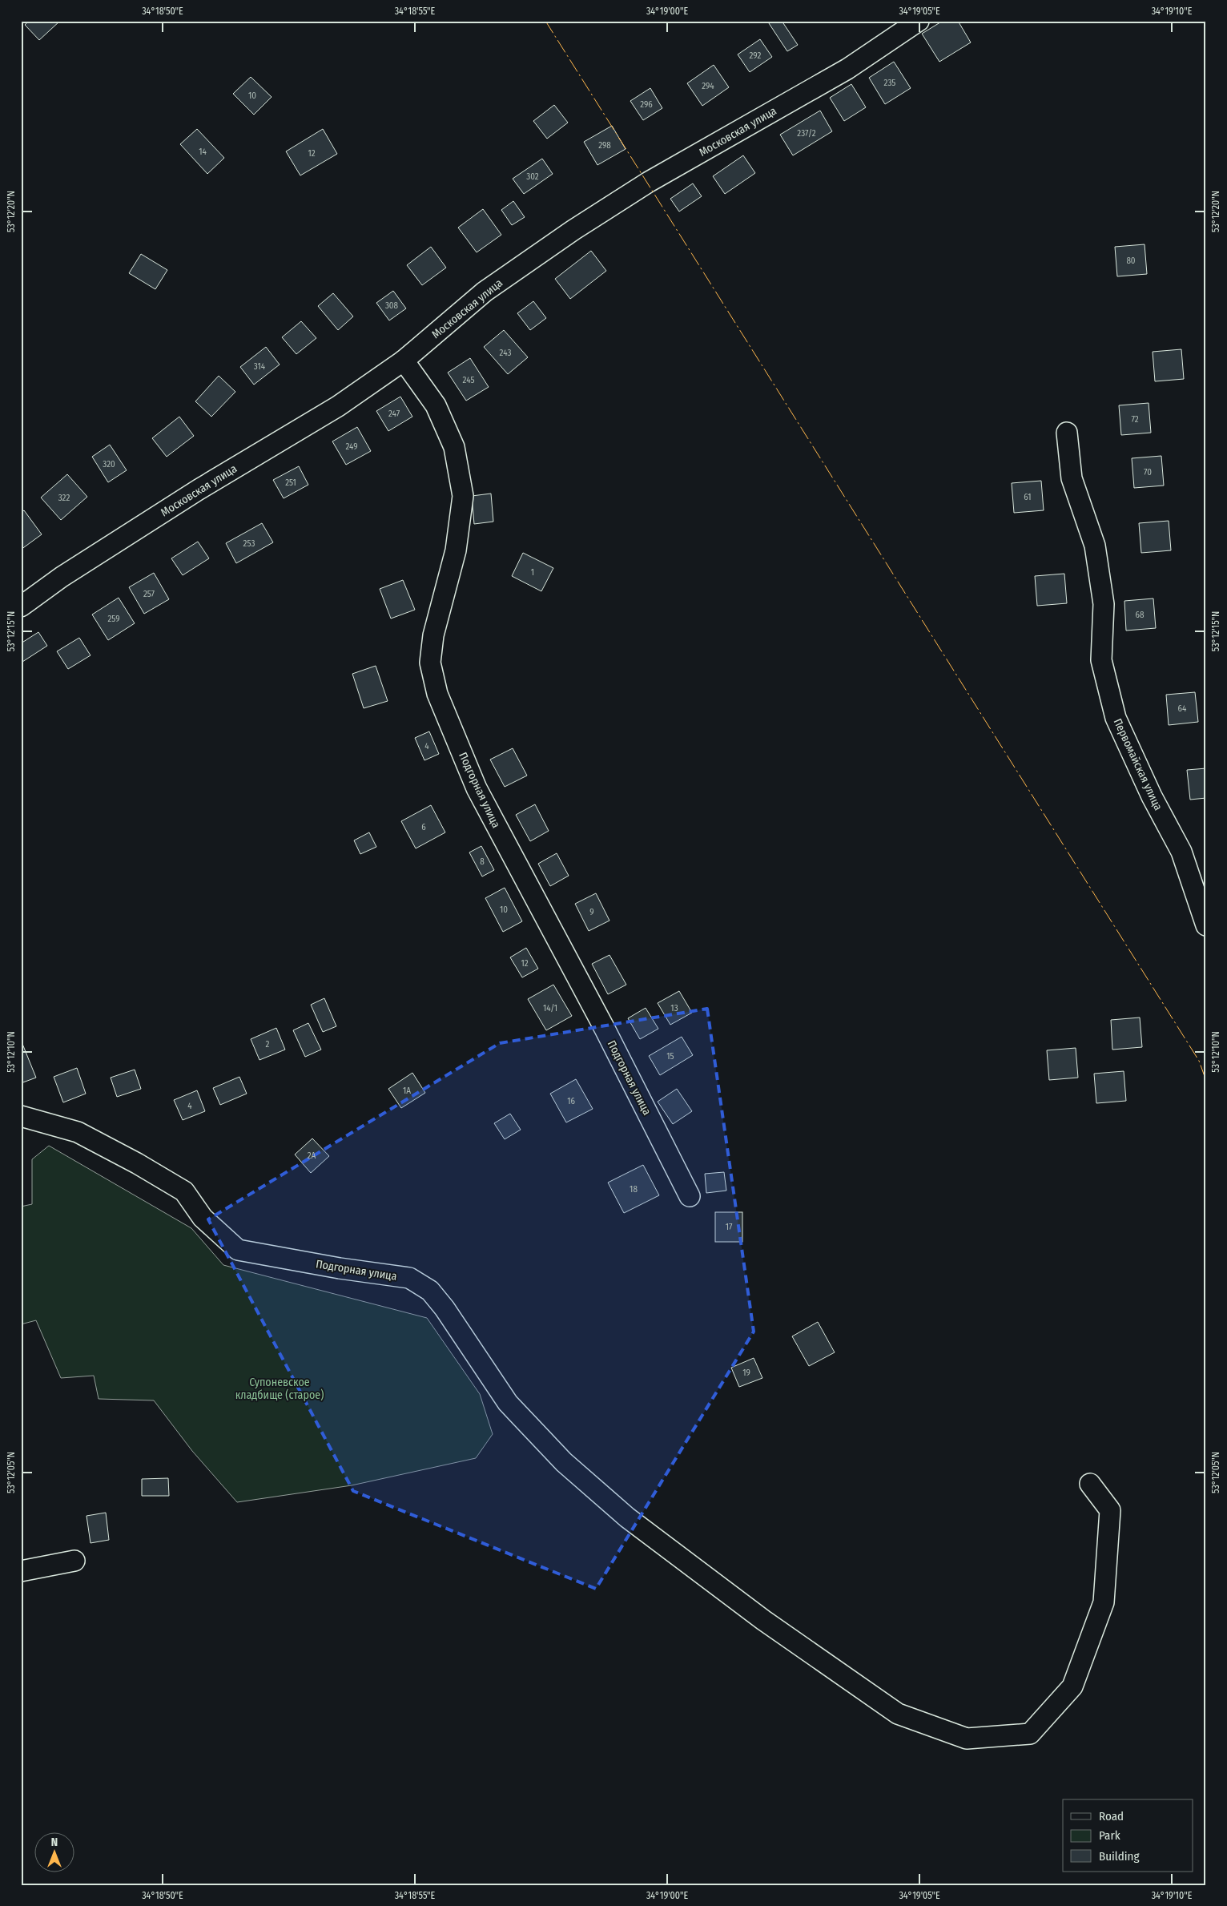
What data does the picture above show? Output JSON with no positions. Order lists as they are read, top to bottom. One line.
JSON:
{"streets":{"street":["Московская улица","Первомайская улица","Подгорная улица"]},"crossings":[["Московская улица","Подгорная улица"]],"parks":["Супоневское кладбище (старое)"],"house_numbers":["292","235","294","10","296","237/2","298","14","12","302","80","308","243","314","245","247","72","249","320","70","251","61","322","253","1","257","68","259","64","4","6","8","10","9","12","14/1","13","2","15","1А","16","4","2А","18","17","19"],"legend":["Road","Park","Building"],"north":"top","coordinates":["34°18'50\"E","34°18'55\"E","34°19'00\"E","34°19'05\"E","34°19'10\"E","53°12'20\"N","53°12'15\"N","53°12'10\"N","53°12'05\"N"]}
